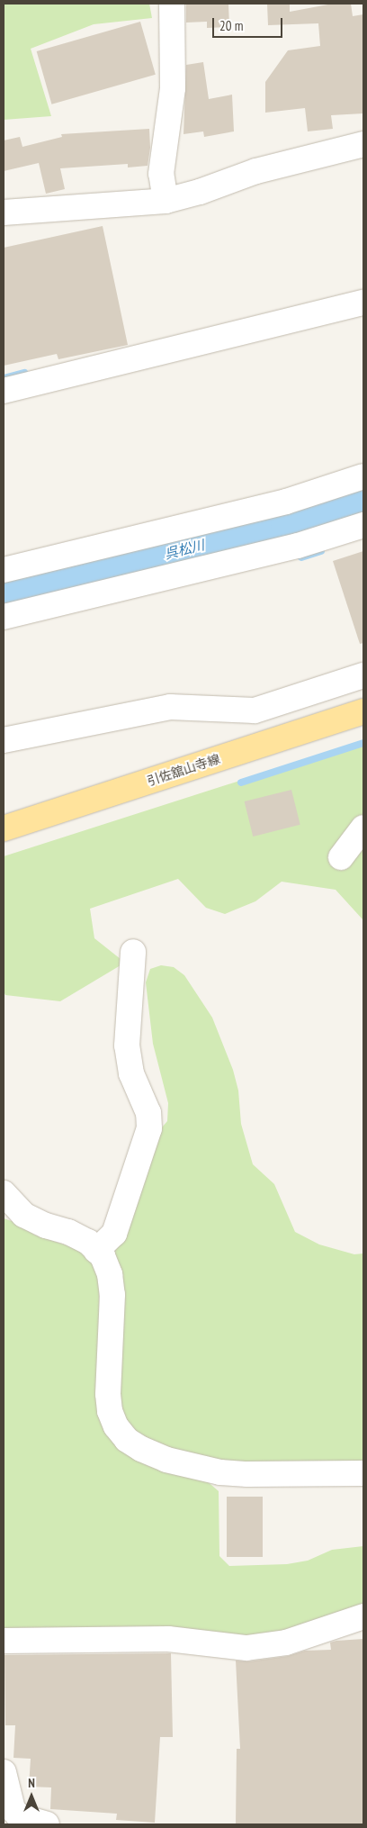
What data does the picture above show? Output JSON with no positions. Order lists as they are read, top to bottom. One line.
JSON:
{"streets":{"main road":["引佐舘山寺線"]},"water":["呉松川"],"scale_bar":"20 m","north":"top"}
